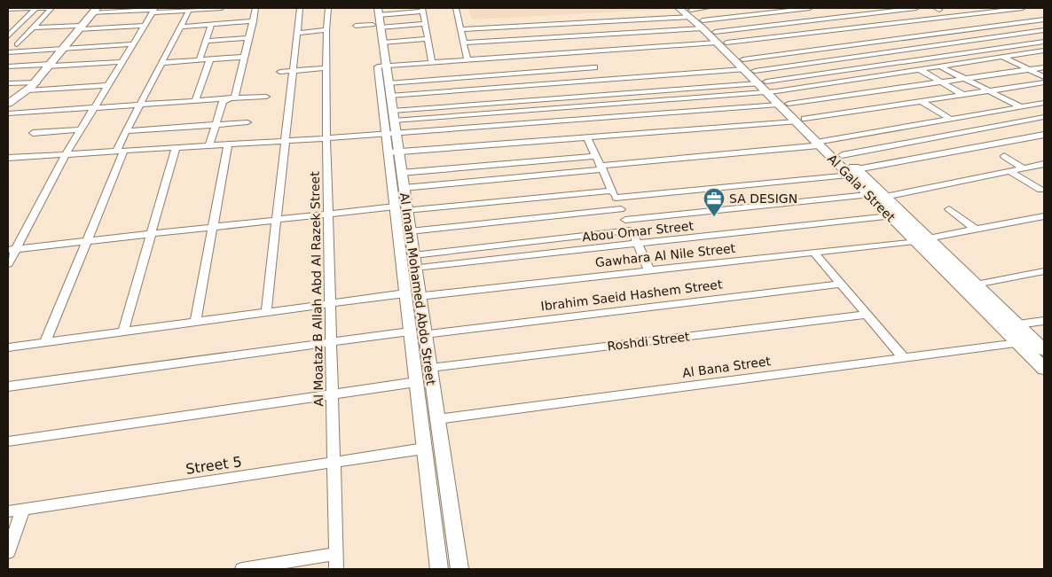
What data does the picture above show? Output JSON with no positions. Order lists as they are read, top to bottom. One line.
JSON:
{"streets":{"main road":["Al Gala' Street"],"street":["Abou Omar Street","Gawhara Al Nile Street","Al Moataz B Allah Abd Al Razek Street","Al Imam Mohamed Abdo Street","Ibrahim Saeid Hashem Street","Roshdi Street","Al Bana Street","Street 5"]},"crossings":[["Al Gala' Street","Abou Omar Street"],["Al Gala' Street","Gawhara Al Nile Street"],["Al Gala' Street","Al Bana Street"],["Abou Omar Street","Al Imam Mohamed Abdo Street"],["Gawhara Al Nile Street","Al Imam Mohamed Abdo Street"],["Al Moataz B Allah Abd Al Razek Street","Street 5"],["Al Imam Mohamed Abdo Street","Ibrahim Saeid Hashem Street"],["Al Imam Mohamed Abdo Street","Roshdi Street"],["Al Imam Mohamed Abdo Street","Al Bana Street"],["Al Imam Mohamed Abdo Street","Street 5"]],"places":{"office":["SA DESIGN"]}}
